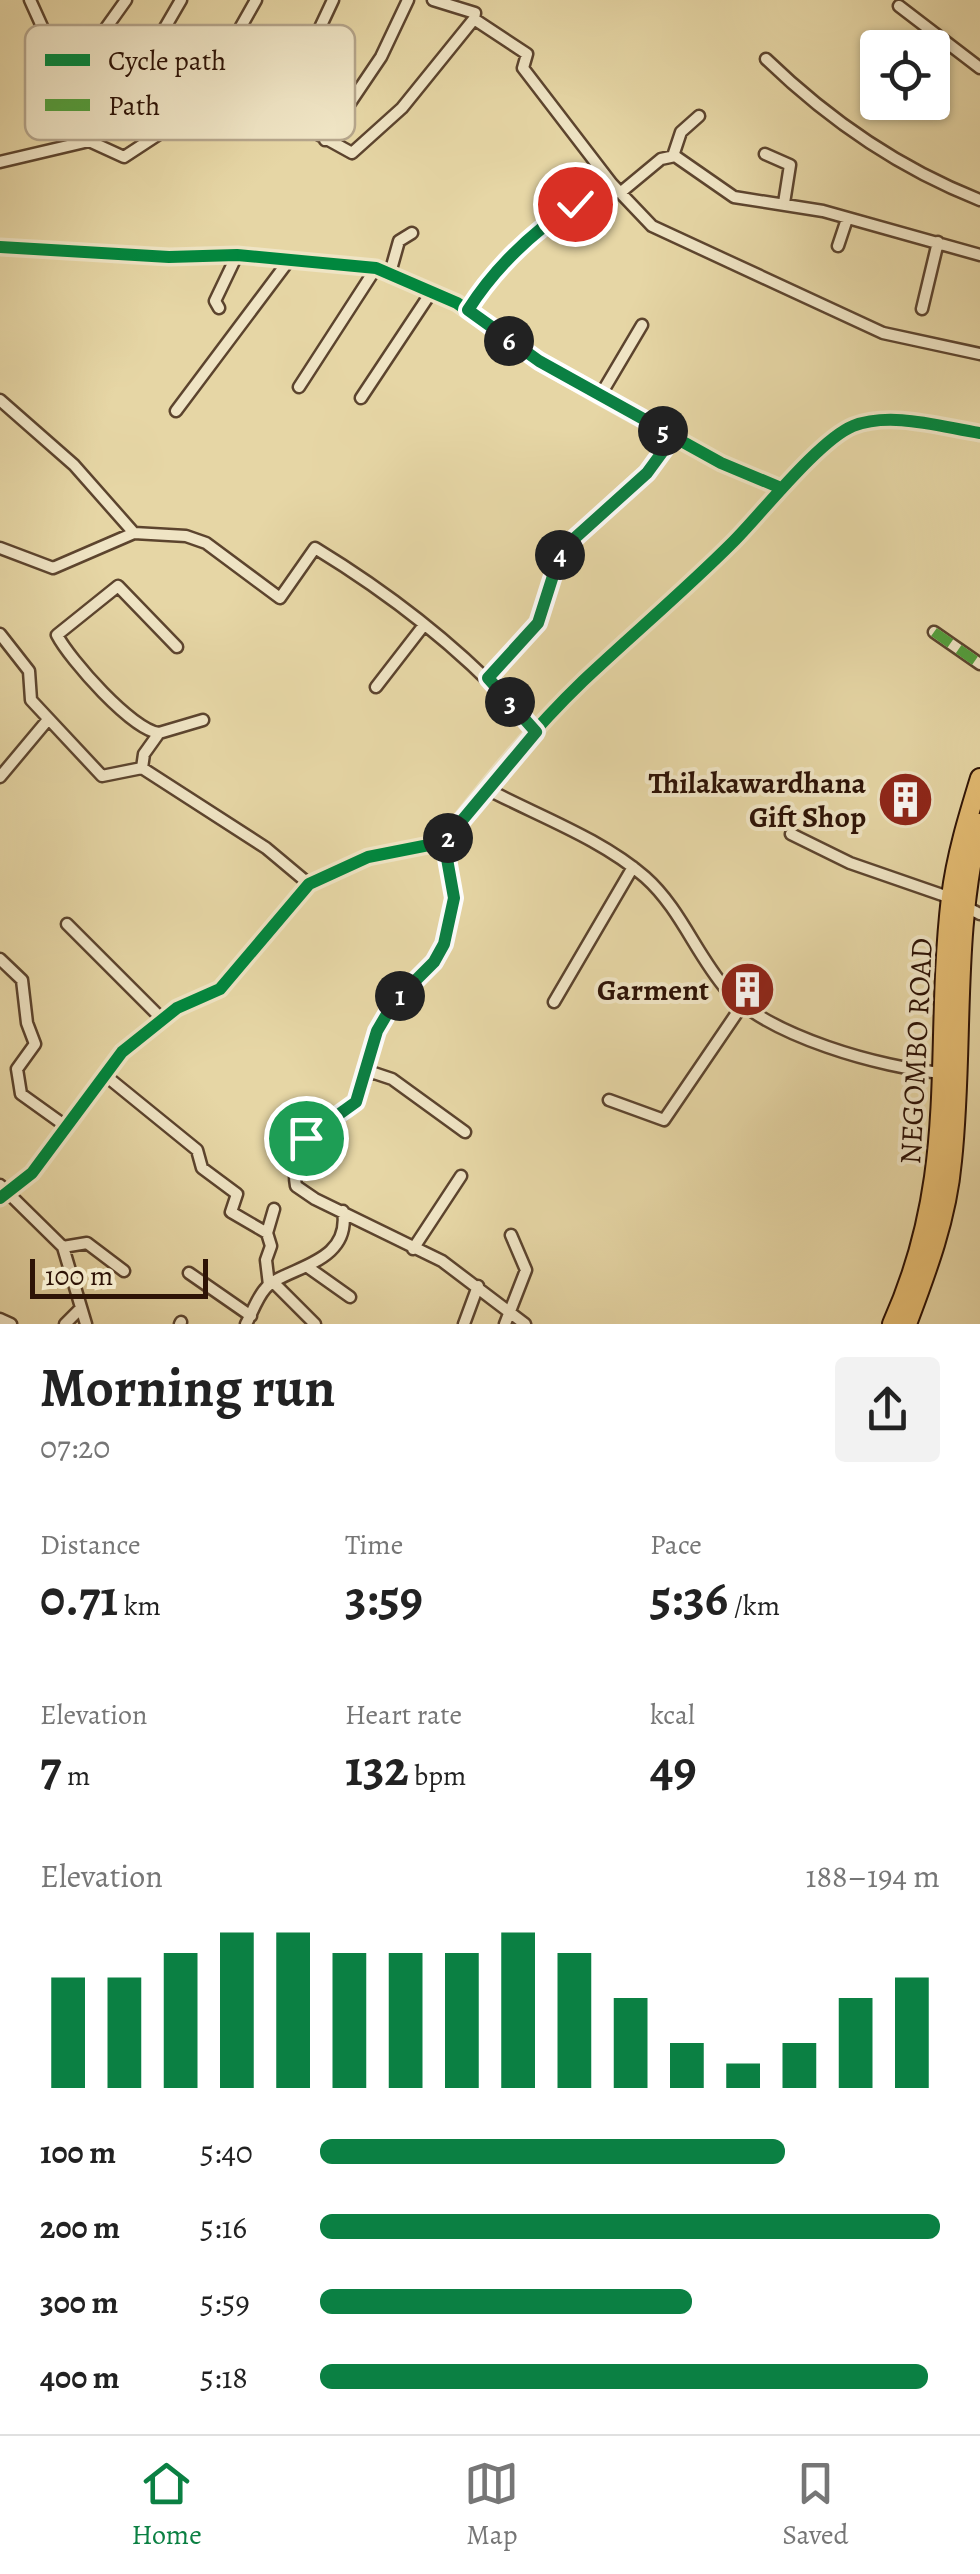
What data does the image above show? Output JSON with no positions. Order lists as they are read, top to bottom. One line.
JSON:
{"streets":{"highway":["NEGOMBO ROAD"]},"places":{"building":["Thilakawardhana Gift Shop","Garment"]},"legend":["Cycle path","Path"],"scale_bar":"100 m","page":{"pins":["6","5","4","3","2","1"],"scale":"100 m","heading":["Morning run","07:20"],"stats":[["Distance","0.71 km"],["Time","3:59"],["Pace","5:36 /km"],["Elevation","7 m"],["Heart rate","132 bpm"],["kcal","49"]],"chart":["Elevation","188–194 m"],"list":[{"name":"100 m","note":"5:40"},{"name":"200 m","note":"5:16"},{"name":"300 m","note":"5:59"},{"name":"400 m","note":"5:18"}],"tabs":["Home","Map","Saved"]}}
